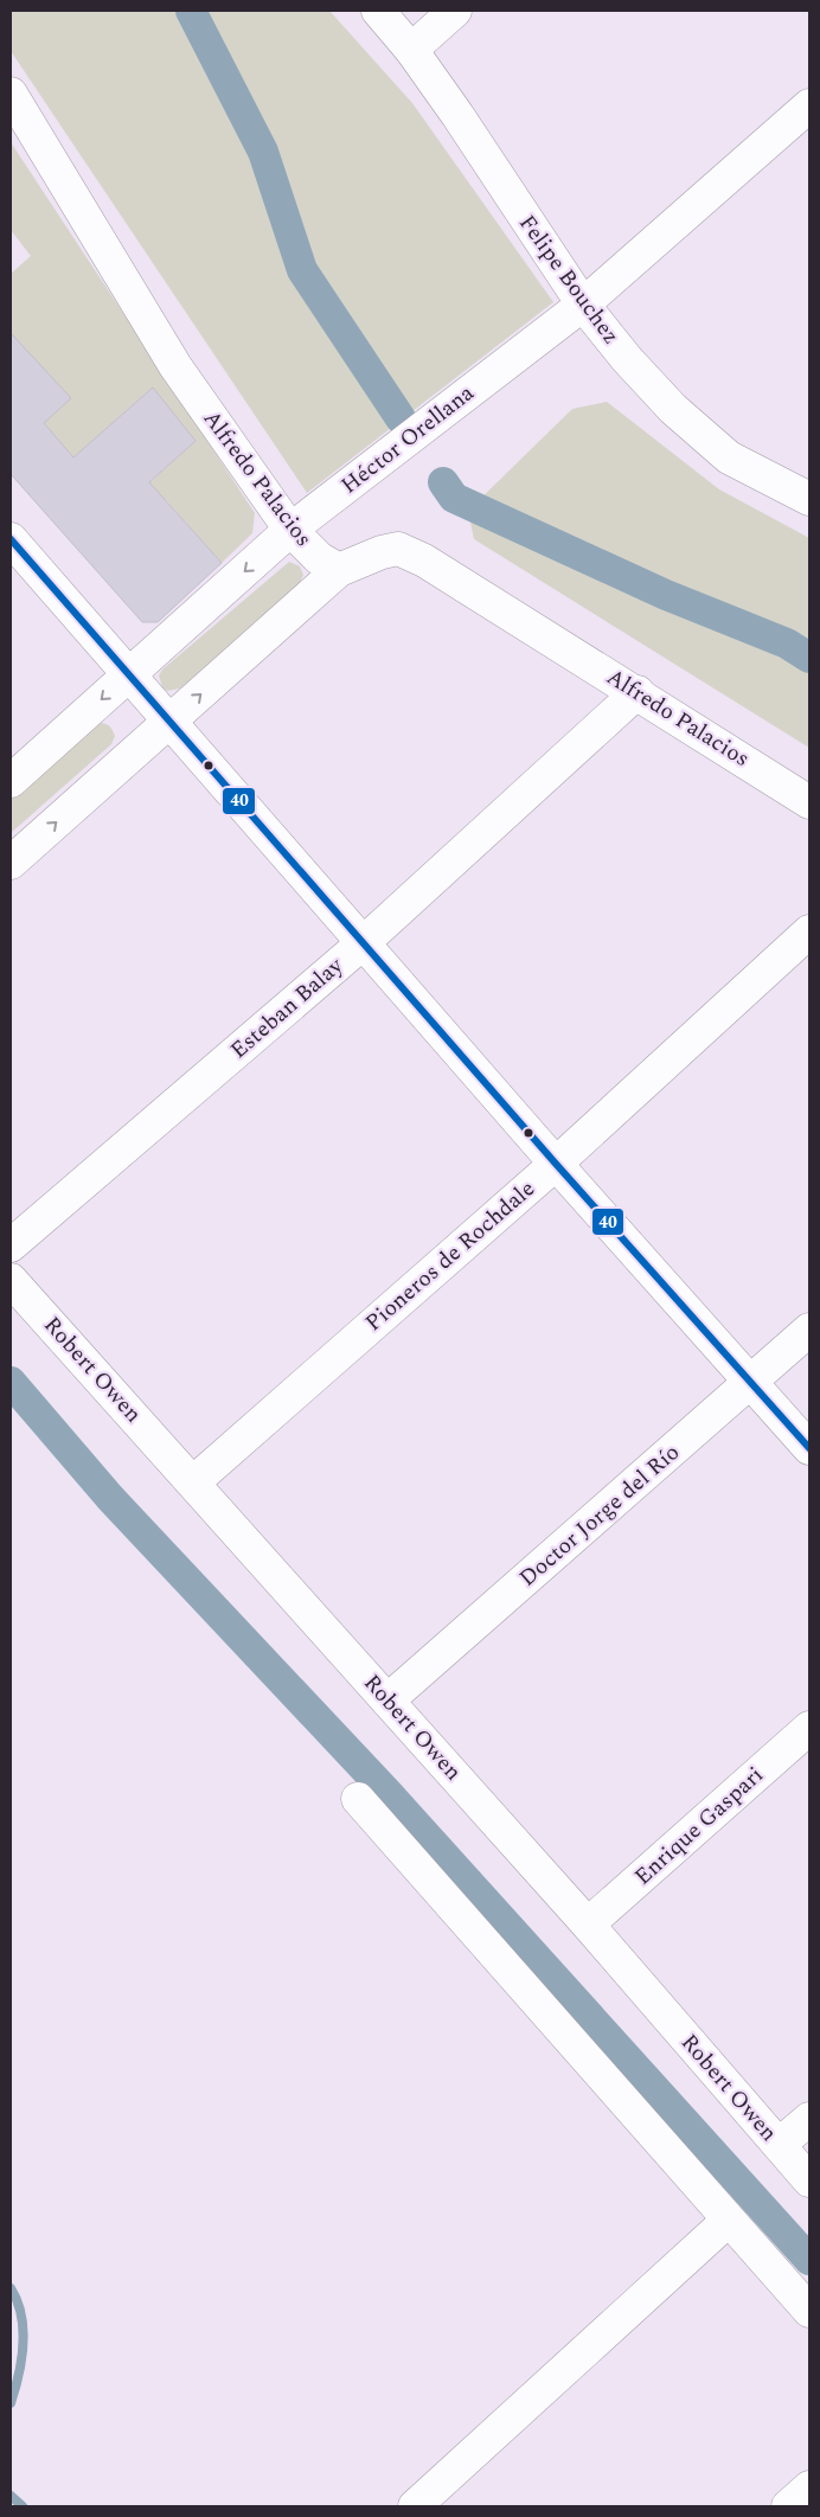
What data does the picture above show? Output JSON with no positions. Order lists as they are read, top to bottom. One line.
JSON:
{"streets":{"street":["Felipe Bouchez","Héctor Orellana","Alfredo Palacios","Esteban Balay","Pioneros de Rochdale","Robert Owen","Doctor Jorge del Río","Enrique Gaspari"]},"crossings":[["Felipe Bouchez","Héctor Orellana"],["Héctor Orellana","Alfredo Palacios"],["Alfredo Palacios","Esteban Balay"],["Pioneros de Rochdale","Robert Owen"],["Robert Owen","Doctor Jorge del Río"],["Robert Owen","Enrique Gaspari"]],"lines":["transit line 40"]}
